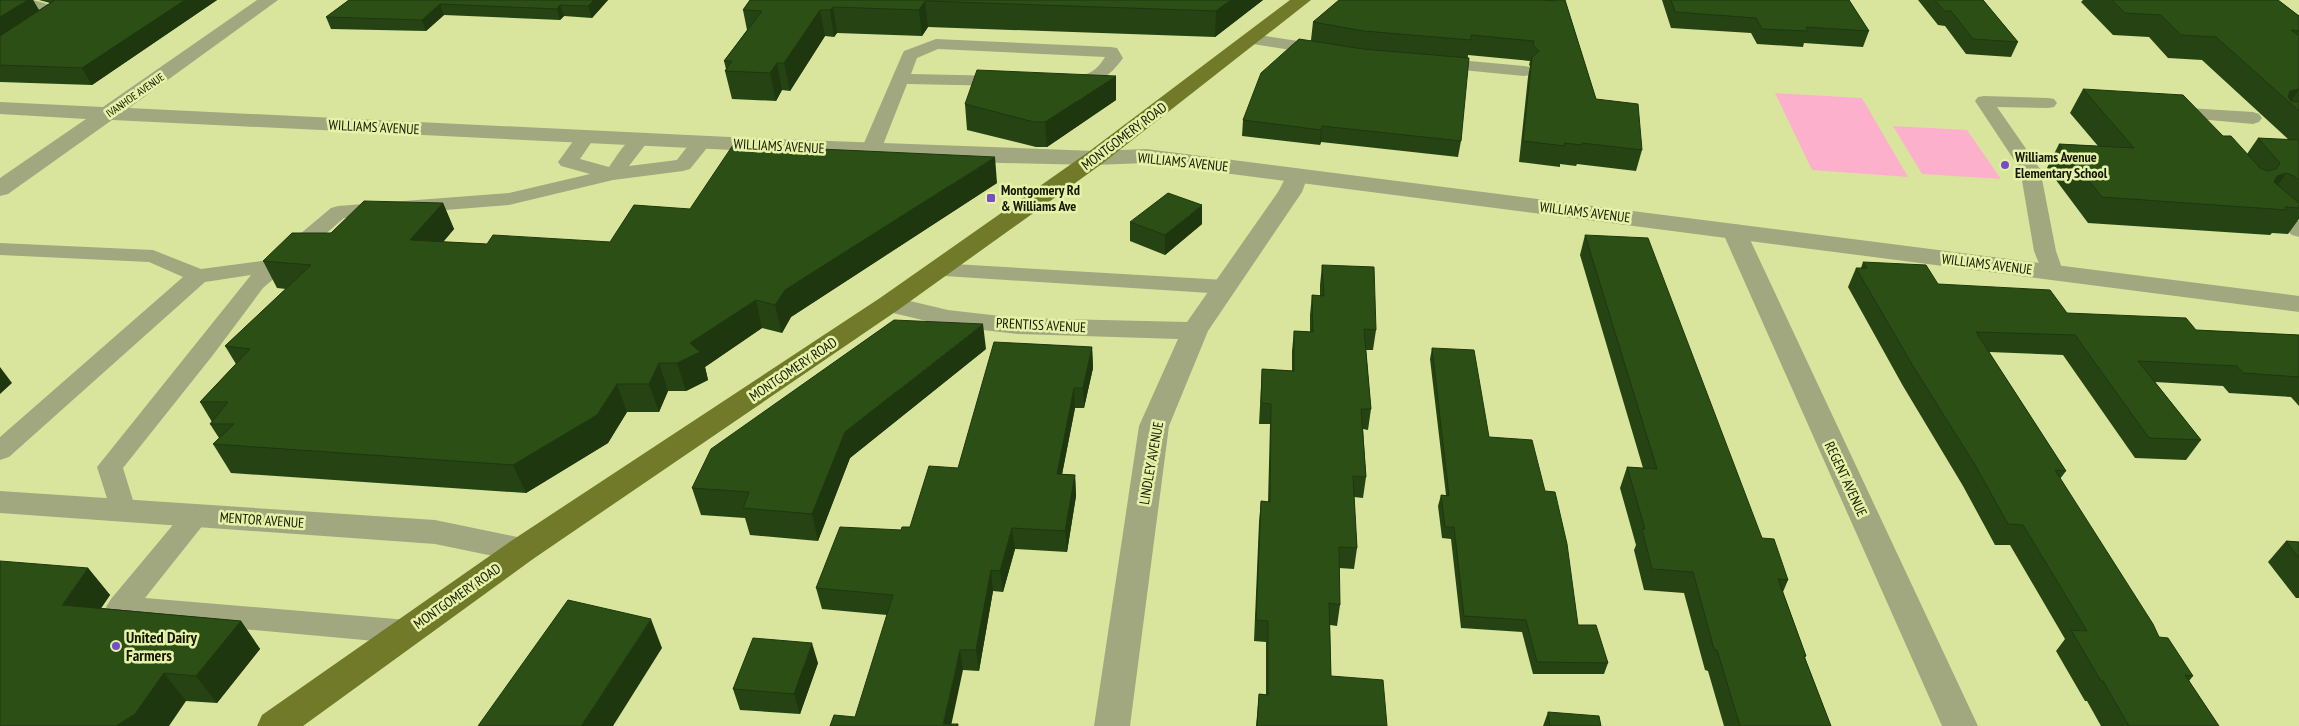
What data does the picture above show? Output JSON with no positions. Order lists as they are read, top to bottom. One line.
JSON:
{"streets":{"main road":["MONTGOMERY ROAD"],"street":["IVANHOE AVENUE","WILLIAMS AVENUE","PRENTISS AVENUE","LINDLEY AVENUE","REGENT AVENUE","MENTOR AVENUE"]},"crossings":[["IVANHOE AVENUE","WILLIAMS AVENUE"],["WILLIAMS AVENUE","MONTGOMERY ROAD"],["WILLIAMS AVENUE","LINDLEY AVENUE"],["WILLIAMS AVENUE","REGENT AVENUE"],["MONTGOMERY ROAD","PRENTISS AVENUE"],["MONTGOMERY ROAD","MENTOR AVENUE"],["PRENTISS AVENUE","LINDLEY AVENUE"]],"places":{"other":["Williams Avenue Elementary School","United Dairy Farmers"],"transit":["Montgomery Rd & Williams Ave"]}}
